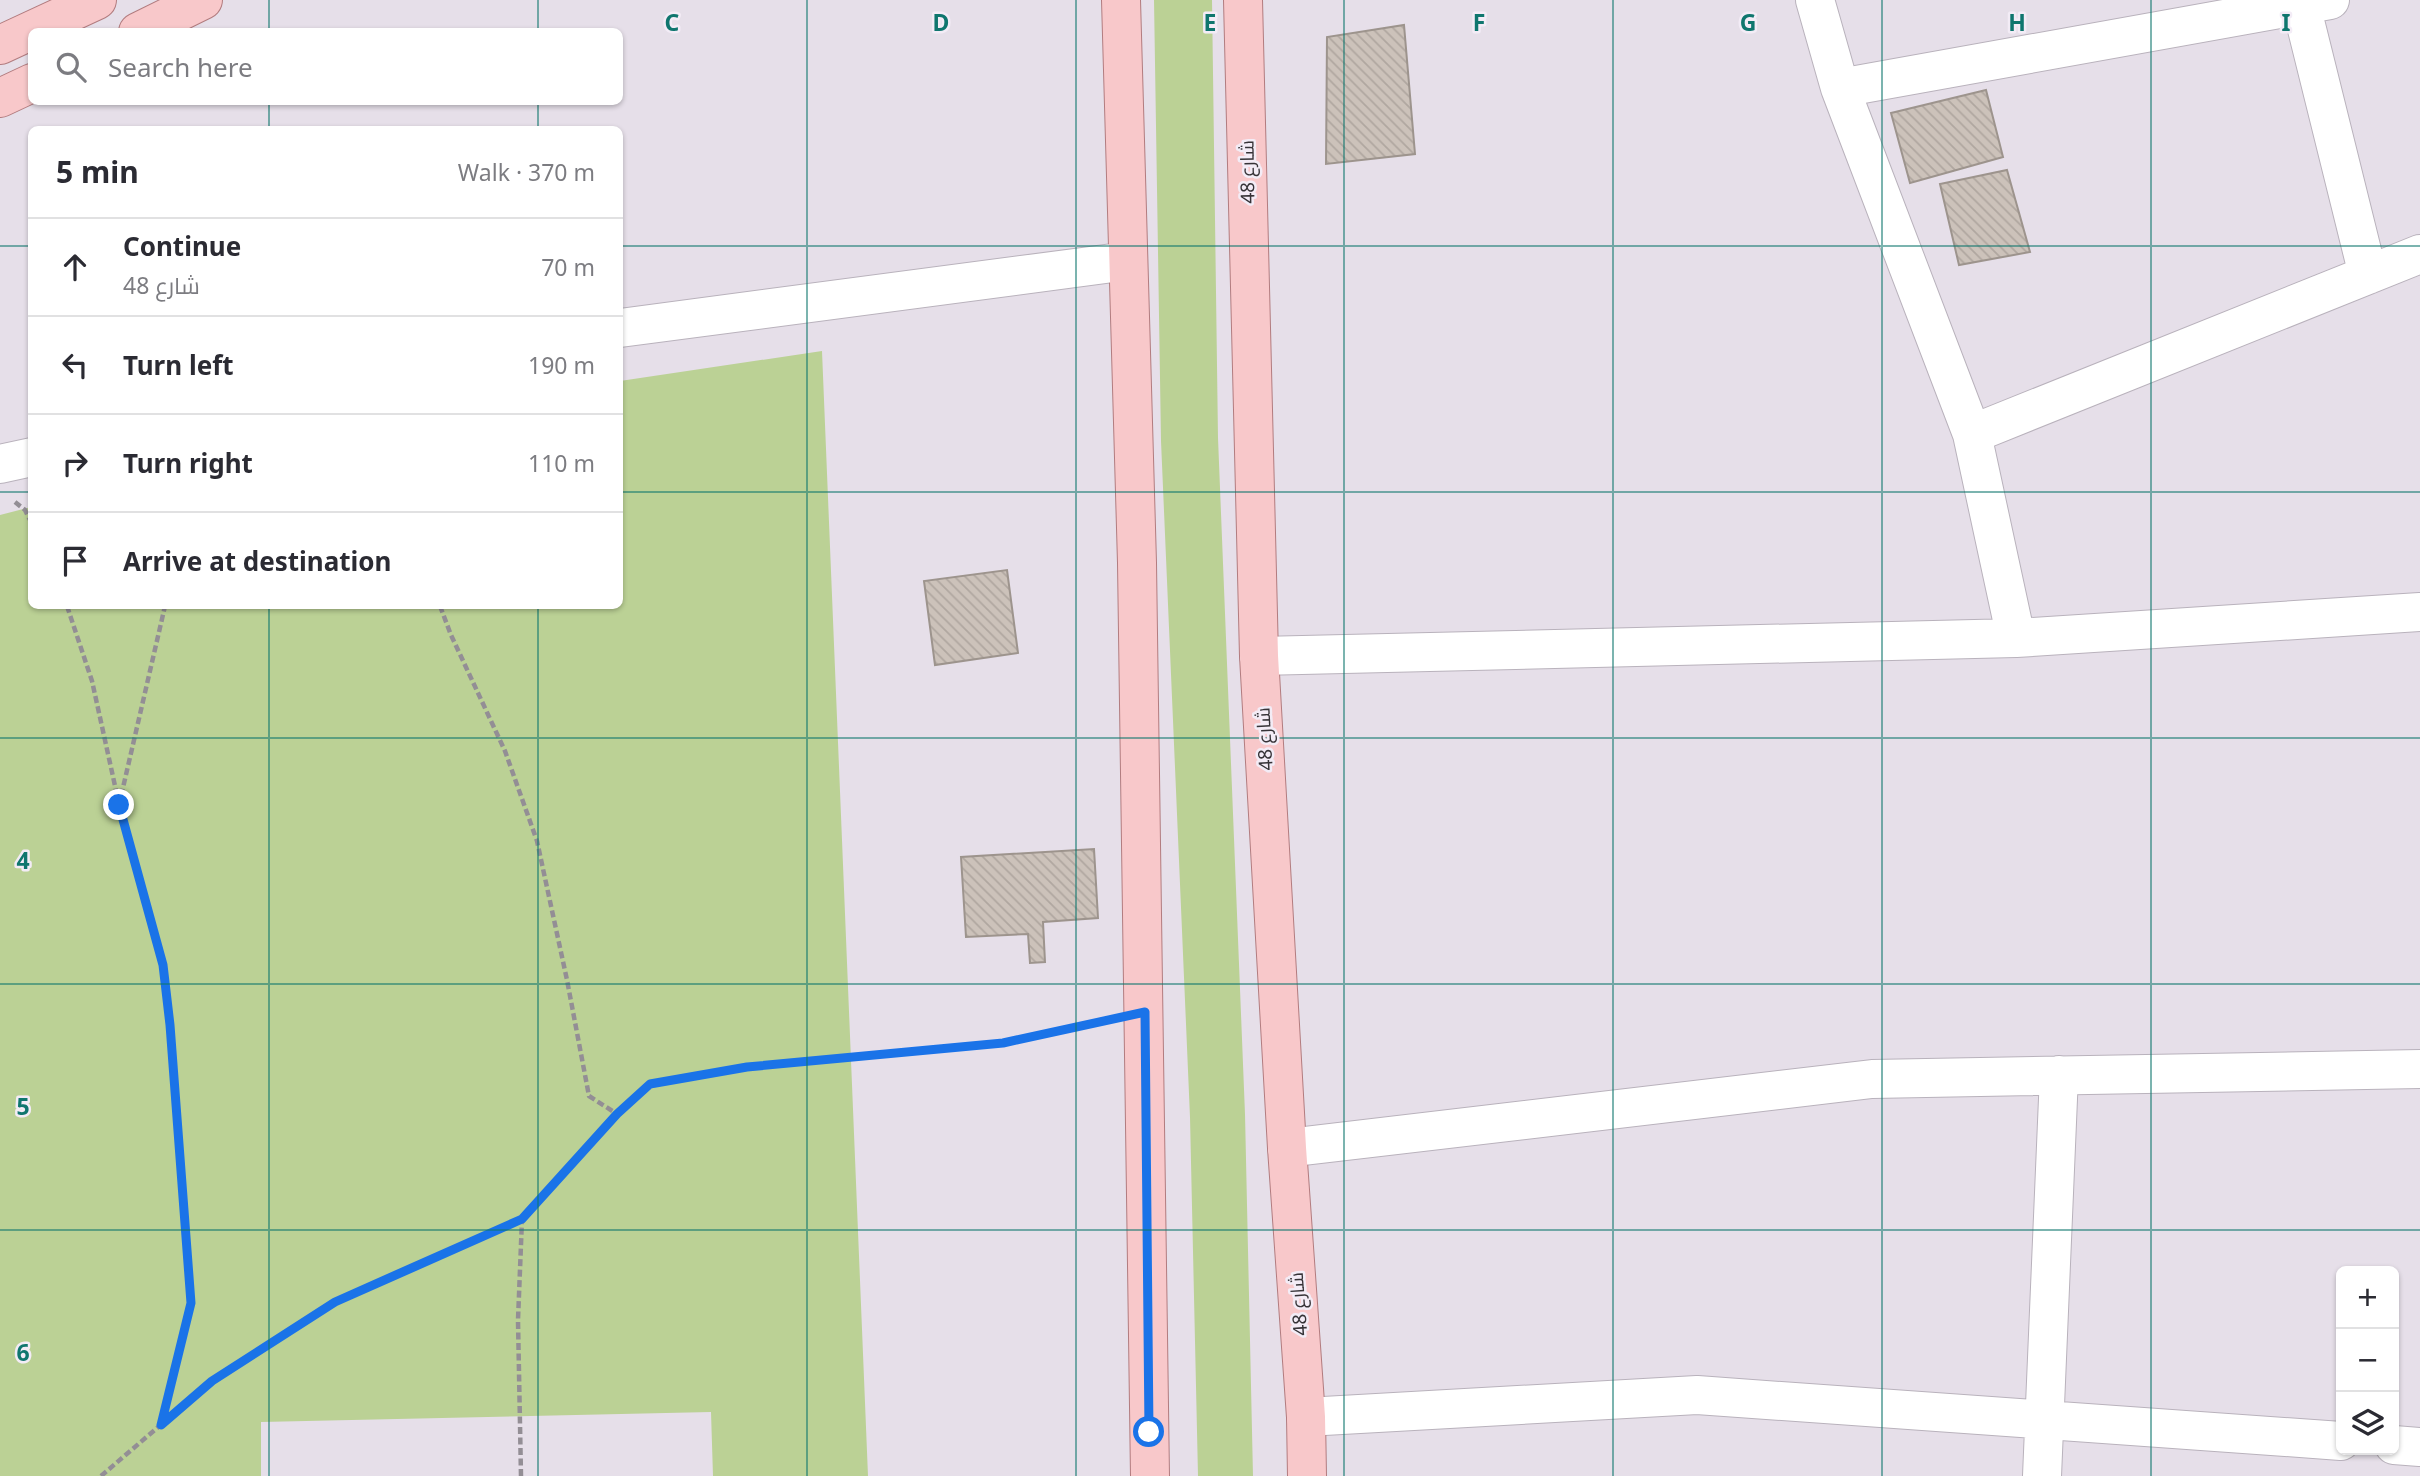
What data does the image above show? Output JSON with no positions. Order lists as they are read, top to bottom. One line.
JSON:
{"streets":{"main road":["48 شارع"]},"page":{"search":"Search here","heading":["5 min","Walk · 370 m"],"list":[["Continue","48 شارع","70 m"],["Turn left","190 m"],["Turn right","110 m"],"Arrive at destination"],"map_buttons":["+","−"]},"grid":{"columns":["C","D","E","F","G","H","I"],"rows":["4","5","6"]}}
